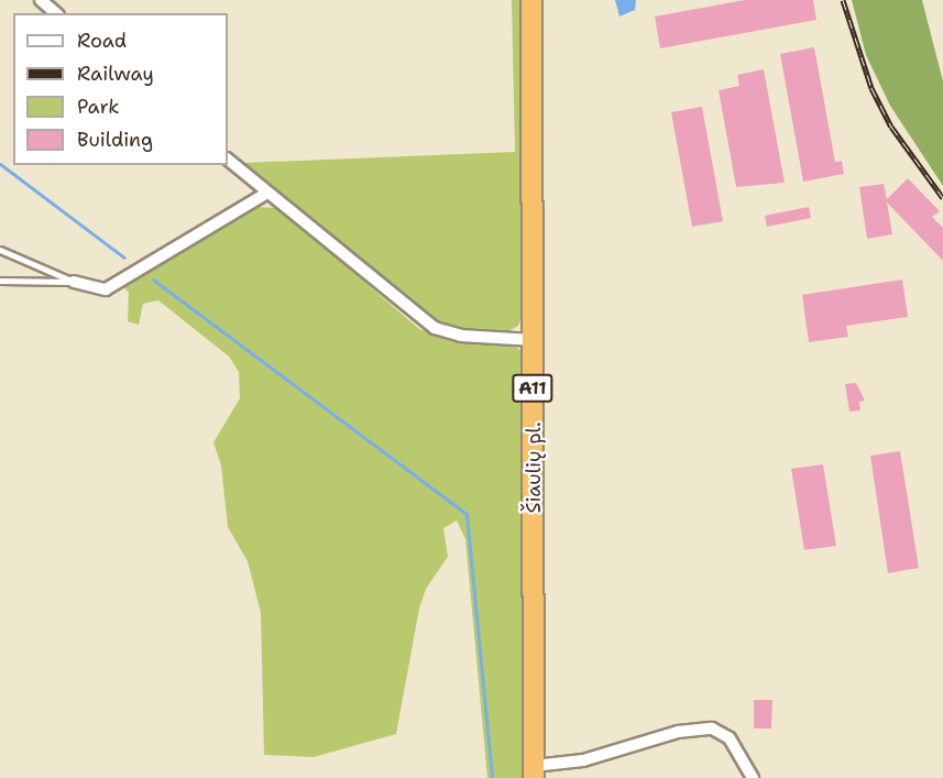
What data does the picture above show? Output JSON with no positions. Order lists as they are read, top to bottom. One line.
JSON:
{"streets":{"highway":["A11","Šiaulių pl."]},"legend":["Road","Railway","Park","Building"]}
